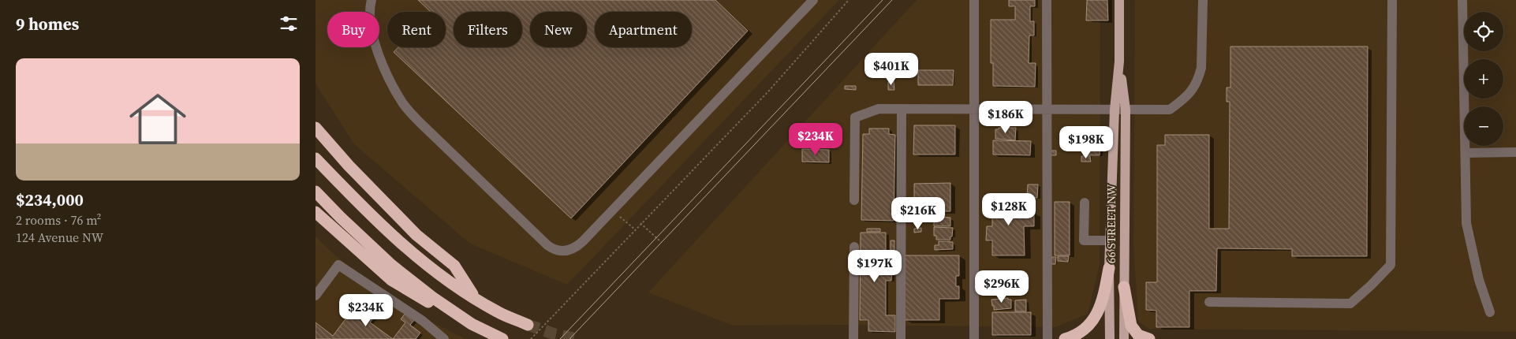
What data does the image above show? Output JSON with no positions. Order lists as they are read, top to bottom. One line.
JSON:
{"streets":{"main road":["66 STREET NW"]},"page":{"heading":"9 homes","map_buttons":["+","−"],"chip":["Buy","Rent","Filters","New","Apartment"],"list":[{"name":"$234,000","note":"2 rooms · 76 m² · 124 Avenue NW"}],"price":["$401K","$186K","$234K","$198K","$128K","$216K","$197K","$296K","$234K"]}}
